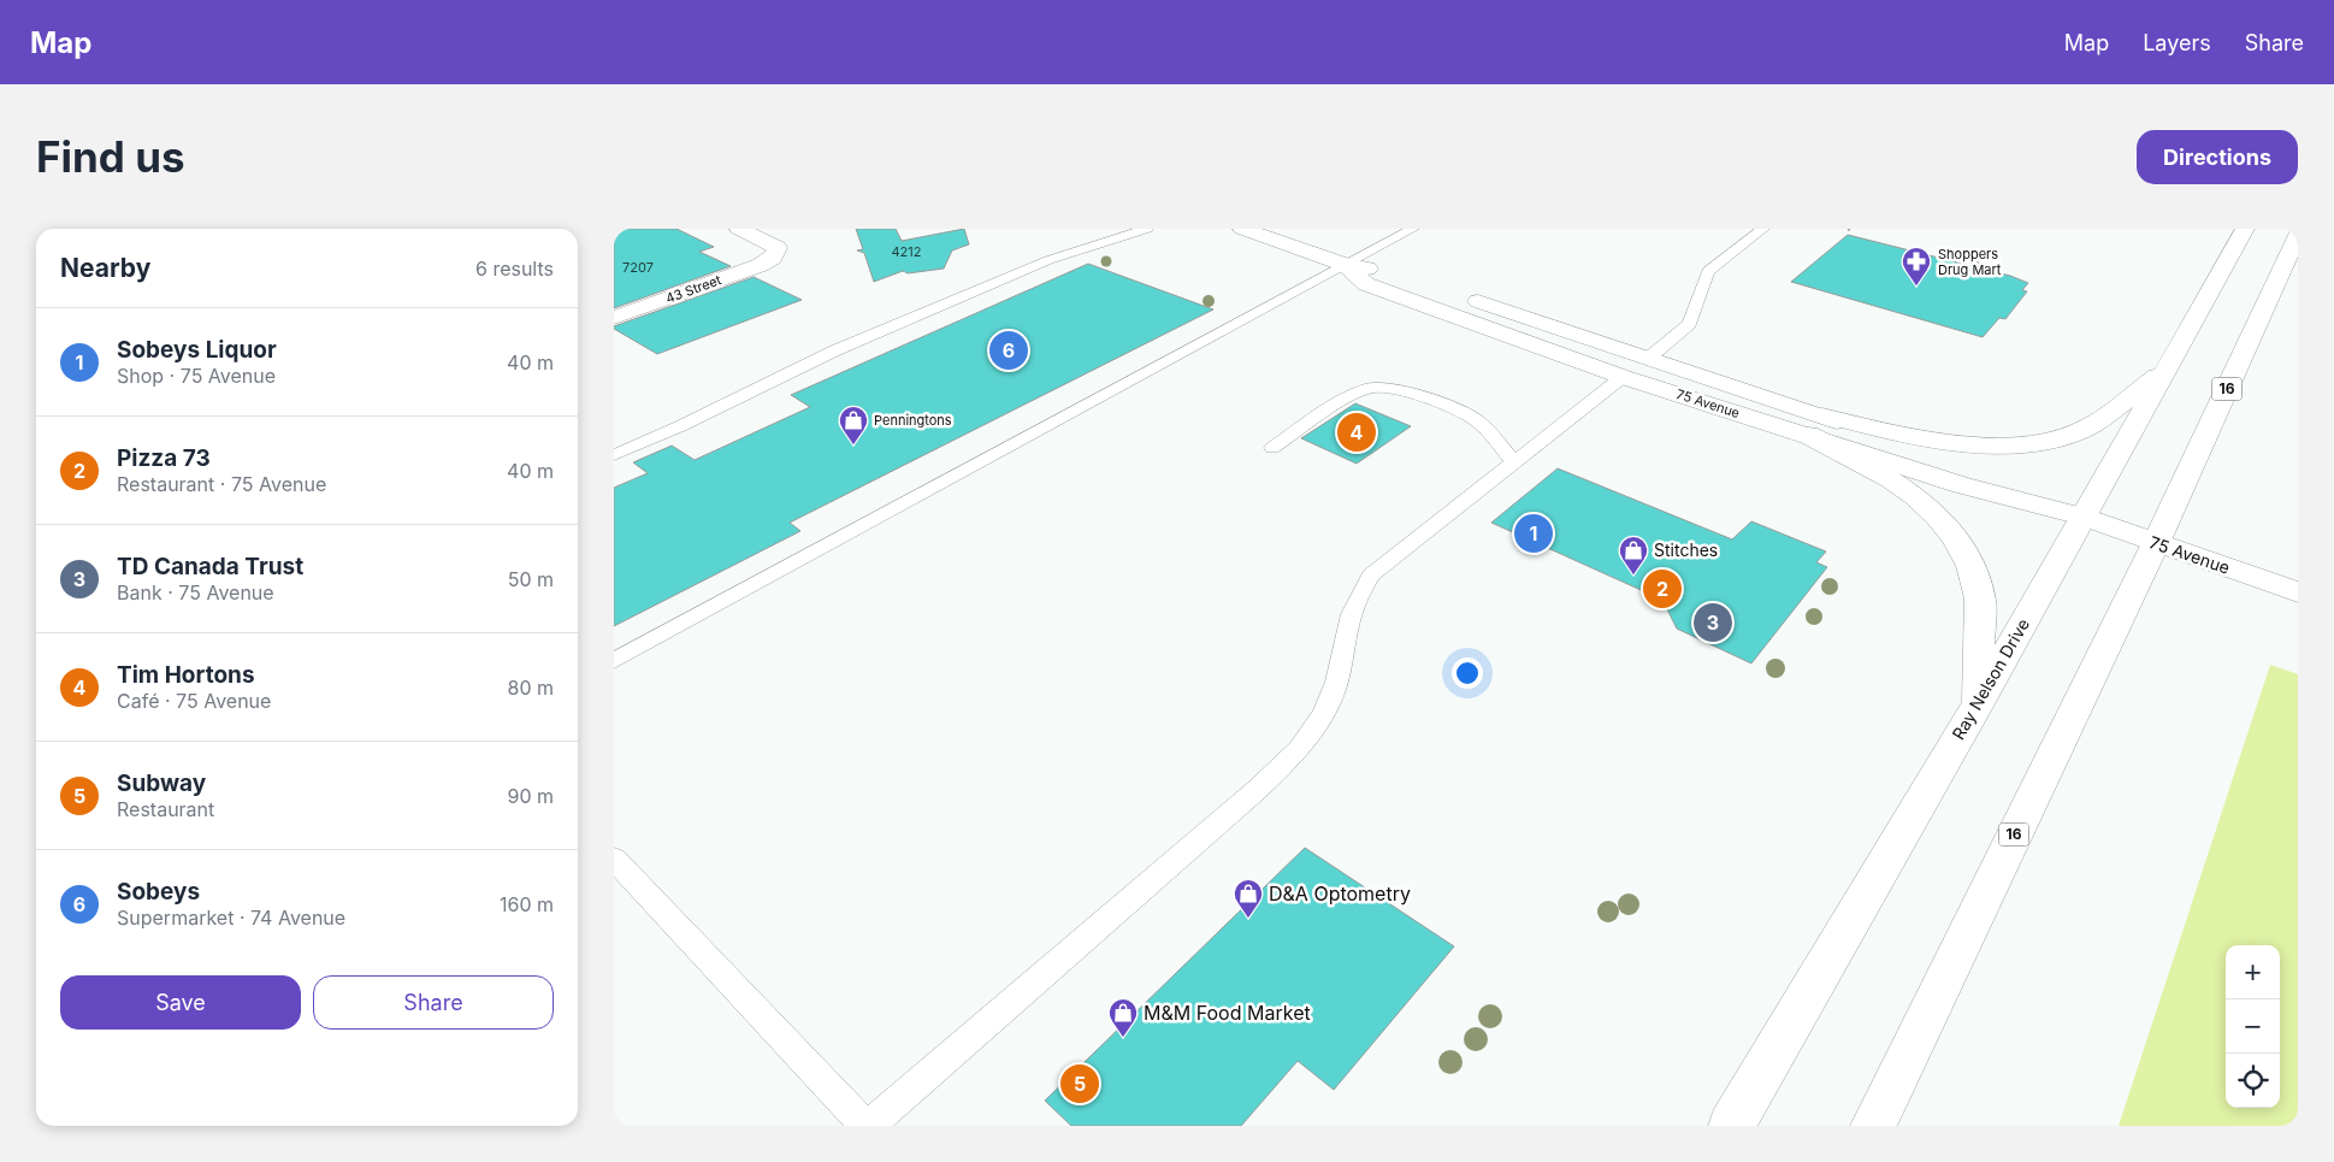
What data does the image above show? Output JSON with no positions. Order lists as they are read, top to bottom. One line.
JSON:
{"streets":{"main road":["43 Street","16","75 Avenue","Ray Nelson Drive"]},"crossings":[["16","75 Avenue"],["75 Avenue","Ray Nelson Drive"]],"places":{"pharmacy":["Shoppers Drug Mart"],"shop":["Penningtons","Stitches","D&A Optometry","M&M Food Market"]},"house_numbers":["4212","7207"],"page":{"header":"Map","nav":["Map","Layers","Share"],"buttons":["Directions",["Save","Share"]],"title":"Find us","heading":["Nearby","6 results"],"list":[{"mark":"1","name":"Sobeys Liquor","note":"Shop · 75 Avenue","value":"40 m"},{"mark":"2","name":"Pizza 73","note":"Restaurant · 75 Avenue","value":"40 m"},{"mark":"3","name":"TD Canada Trust","note":"Bank · 75 Avenue","value":"50 m"},{"mark":"4","name":"Tim Hortons","note":"Café · 75 Avenue","value":"80 m"},{"mark":"5","name":"Subway","note":"Restaurant","value":"90 m"},{"mark":"6","name":"Sobeys","note":"Supermarket · 74 Avenue","value":"160 m"}],"pins":["6","4","1","2","3","5"],"map_buttons":["+","−"]}}
